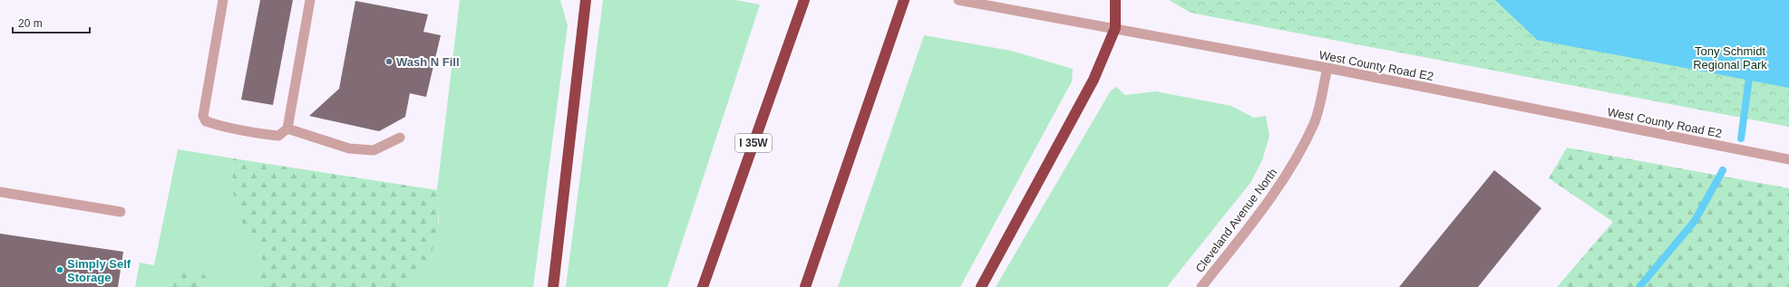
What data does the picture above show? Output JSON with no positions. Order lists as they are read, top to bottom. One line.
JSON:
{"streets":{"highway":["I 35W"],"street":["West County Road E2","Cleveland Avenue North"]},"crossings":[["West County Road E2","Cleveland Avenue North"]],"parks":["Tony Schmidt Regional Park"],"places":["Wash N Fill","Simply Self Storage"],"scale_bar":"20 m"}
